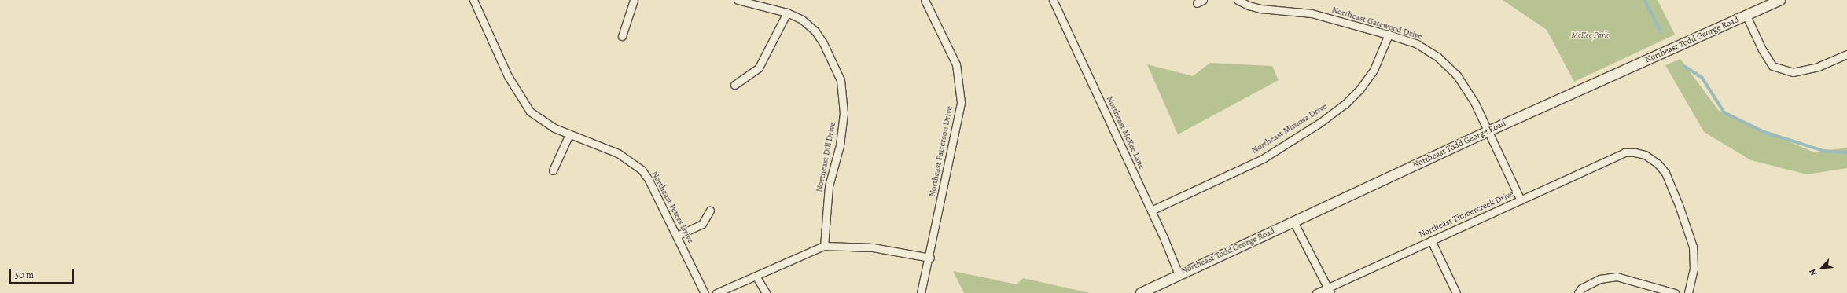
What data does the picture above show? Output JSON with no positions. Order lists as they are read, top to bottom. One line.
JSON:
{"streets":{"main road":["Northeast Todd George Road"],"street":["Northeast Gatewood Drive","Northeast Mimosa Drive","Northeast McKee Lane","Northeast Patterson Drive","Northeast Dill Drive","Northeast Peters Drive","Northeast Timbercreek Drive"]},"crossings":[["Northeast Gatewood Drive","Northeast Todd George Road"],["Northeast Gatewood Drive","Northeast Mimosa Drive"],["Northeast Gatewood Drive","Northeast Timbercreek Drive"],["Northeast Todd George Road","Northeast McKee Lane"],["Northeast Mimosa Drive","Northeast McKee Lane"]],"parks":["McKee Park"],"scale_bar":"50 m","north":"bottom left"}
